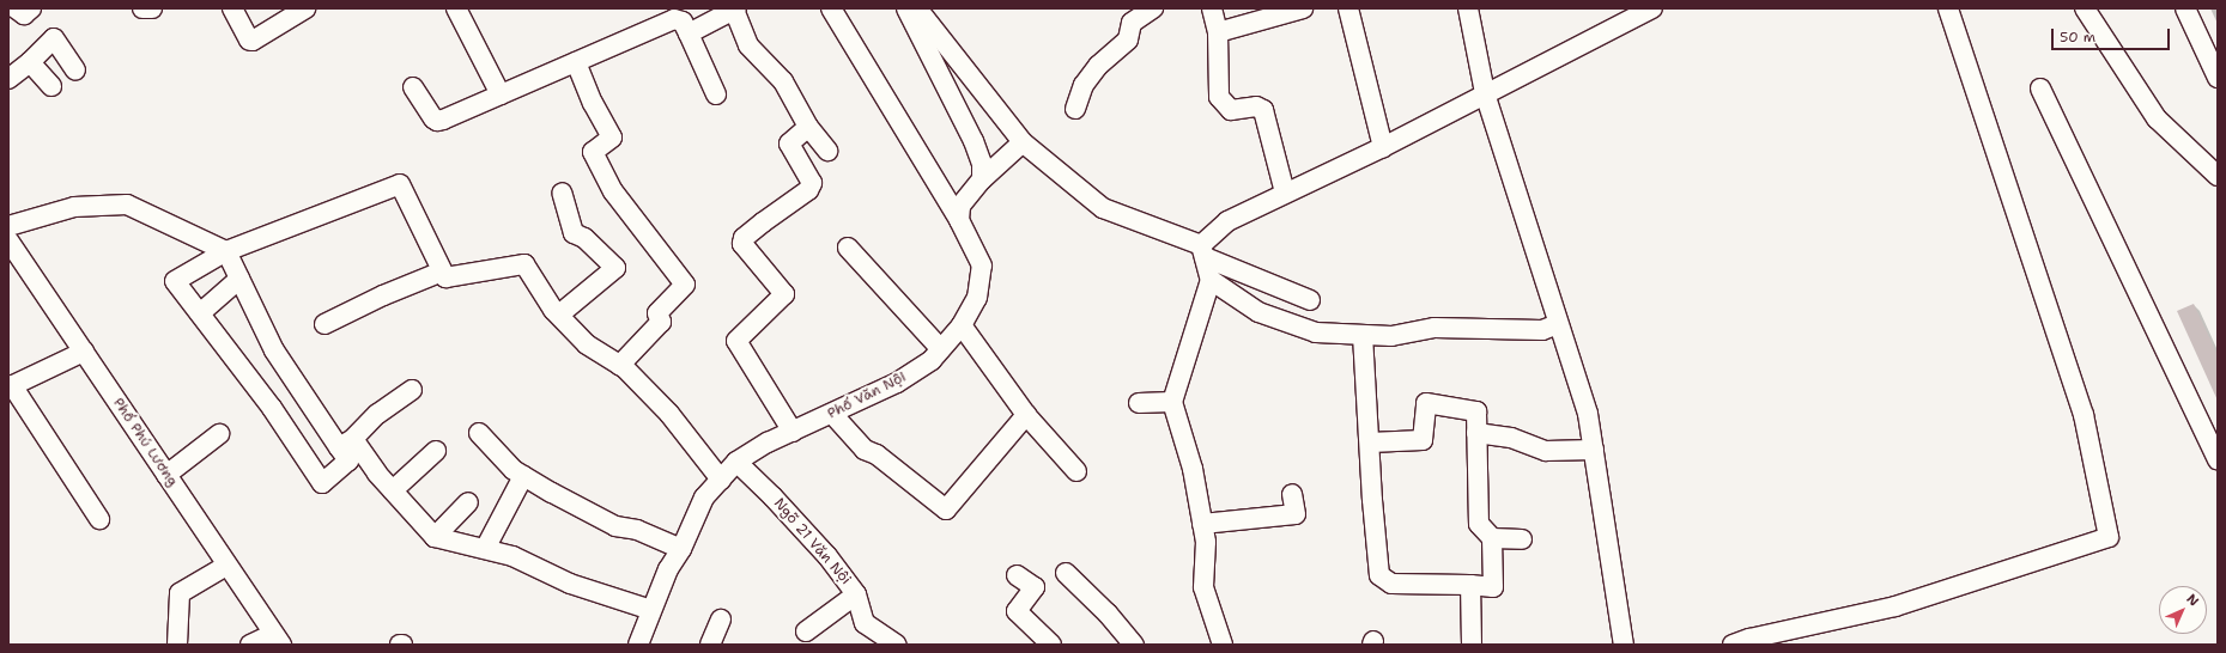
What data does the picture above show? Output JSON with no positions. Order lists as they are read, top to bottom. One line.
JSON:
{"streets":{"street":["Phố Văn Nội","Phố Phú Lương","Ngõ 21 Văn Nội"]},"crossings":[["Phố Văn Nội","Ngõ 21 Văn Nội"]],"scale_bar":"50 m","north":"top right"}
